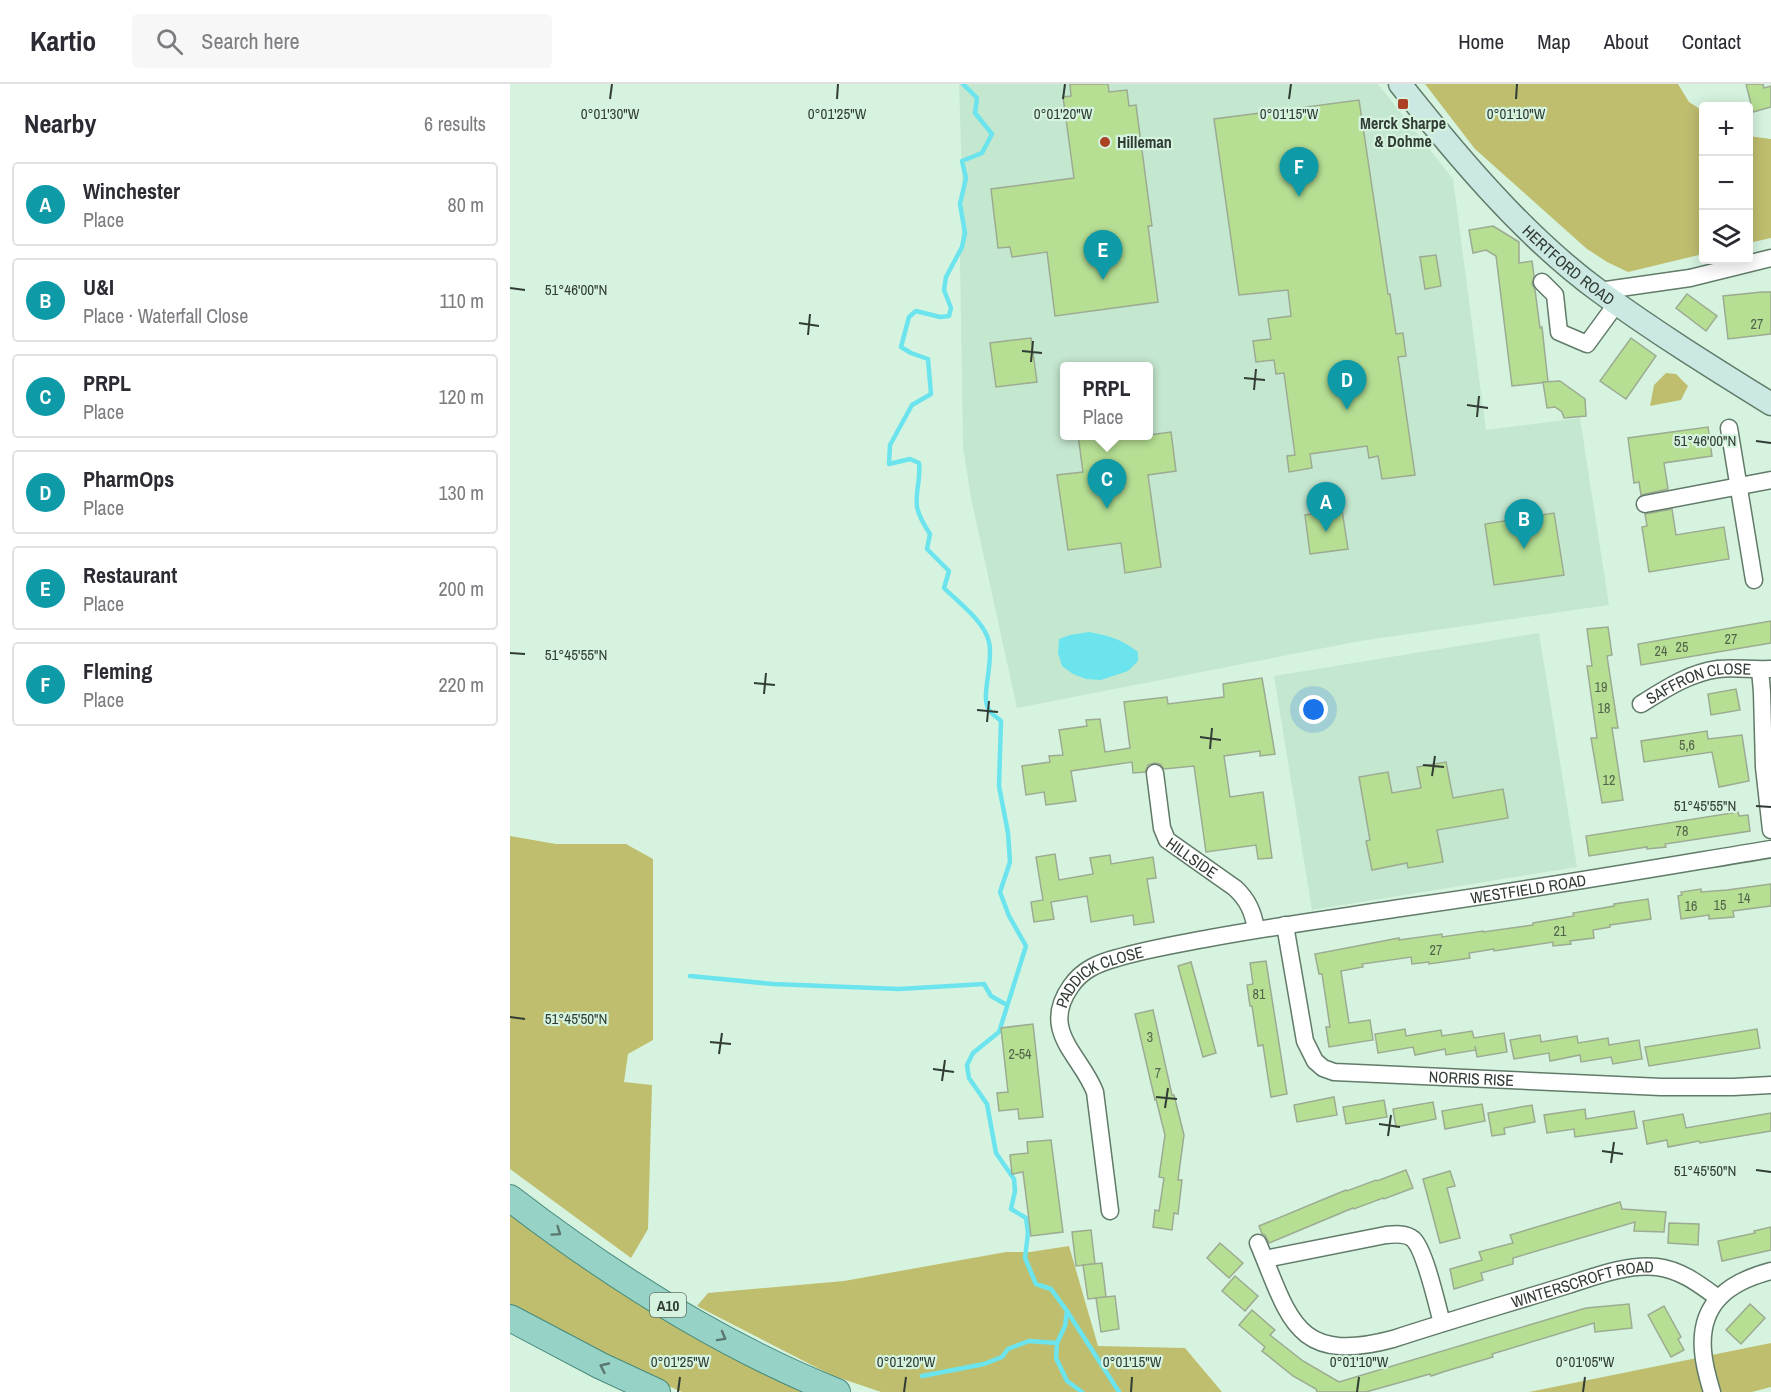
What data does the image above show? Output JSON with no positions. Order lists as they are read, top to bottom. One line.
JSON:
{"streets":{"main road":["HERTFORD ROAD","A10"],"street":["SAFFRON CLOSE","HILLSIDE","WESTFIELD ROAD","PADDICK CLOSE","NORRIS RISE","WINTERSCROFT ROAD"]},"crossings":[["HILLSIDE","PADDICK CLOSE"],["WESTFIELD ROAD","PADDICK CLOSE"],["WESTFIELD ROAD","NORRIS RISE"],["PADDICK CLOSE","NORRIS RISE"]],"places":{"transit":["Merck Sharpe & Dohme"],"other":["Hilleman"]},"house_numbers":["27","27","25","24","19","18","5,6","12","78","14","15","16","21","27","81","3","2-54","7"],"page":{"header":"Kartio","search":"Search here","nav":["Home","Map","About","Contact"],"heading":["Nearby","6 results"],"map_buttons":["+","−"],"pins":["F","E","D","C","A","B"],"list":[{"mark":"A","name":"Winchester","note":"Place","value":"80 m"},{"mark":"B","name":"U&I","note":"Place · Waterfall Close","value":"110 m"},{"mark":"C","name":"PRPL","note":"Place","value":"120 m"},{"mark":"D","name":"PharmOps","note":"Place","value":"130 m"},{"mark":"E","name":"Restaurant","note":"Place","value":"200 m"},{"mark":"F","name":"Fleming","note":"Place","value":"220 m"}],"popup":["PRPL","Place"]},"coordinates":["0°01'30\"W","0°01'25\"W","0°01'20\"W","0°01'15\"W","0°01'10\"W","51°46'00\"N","51°45'55\"N","51°45'50\"N","0°01'05\"W"]}
